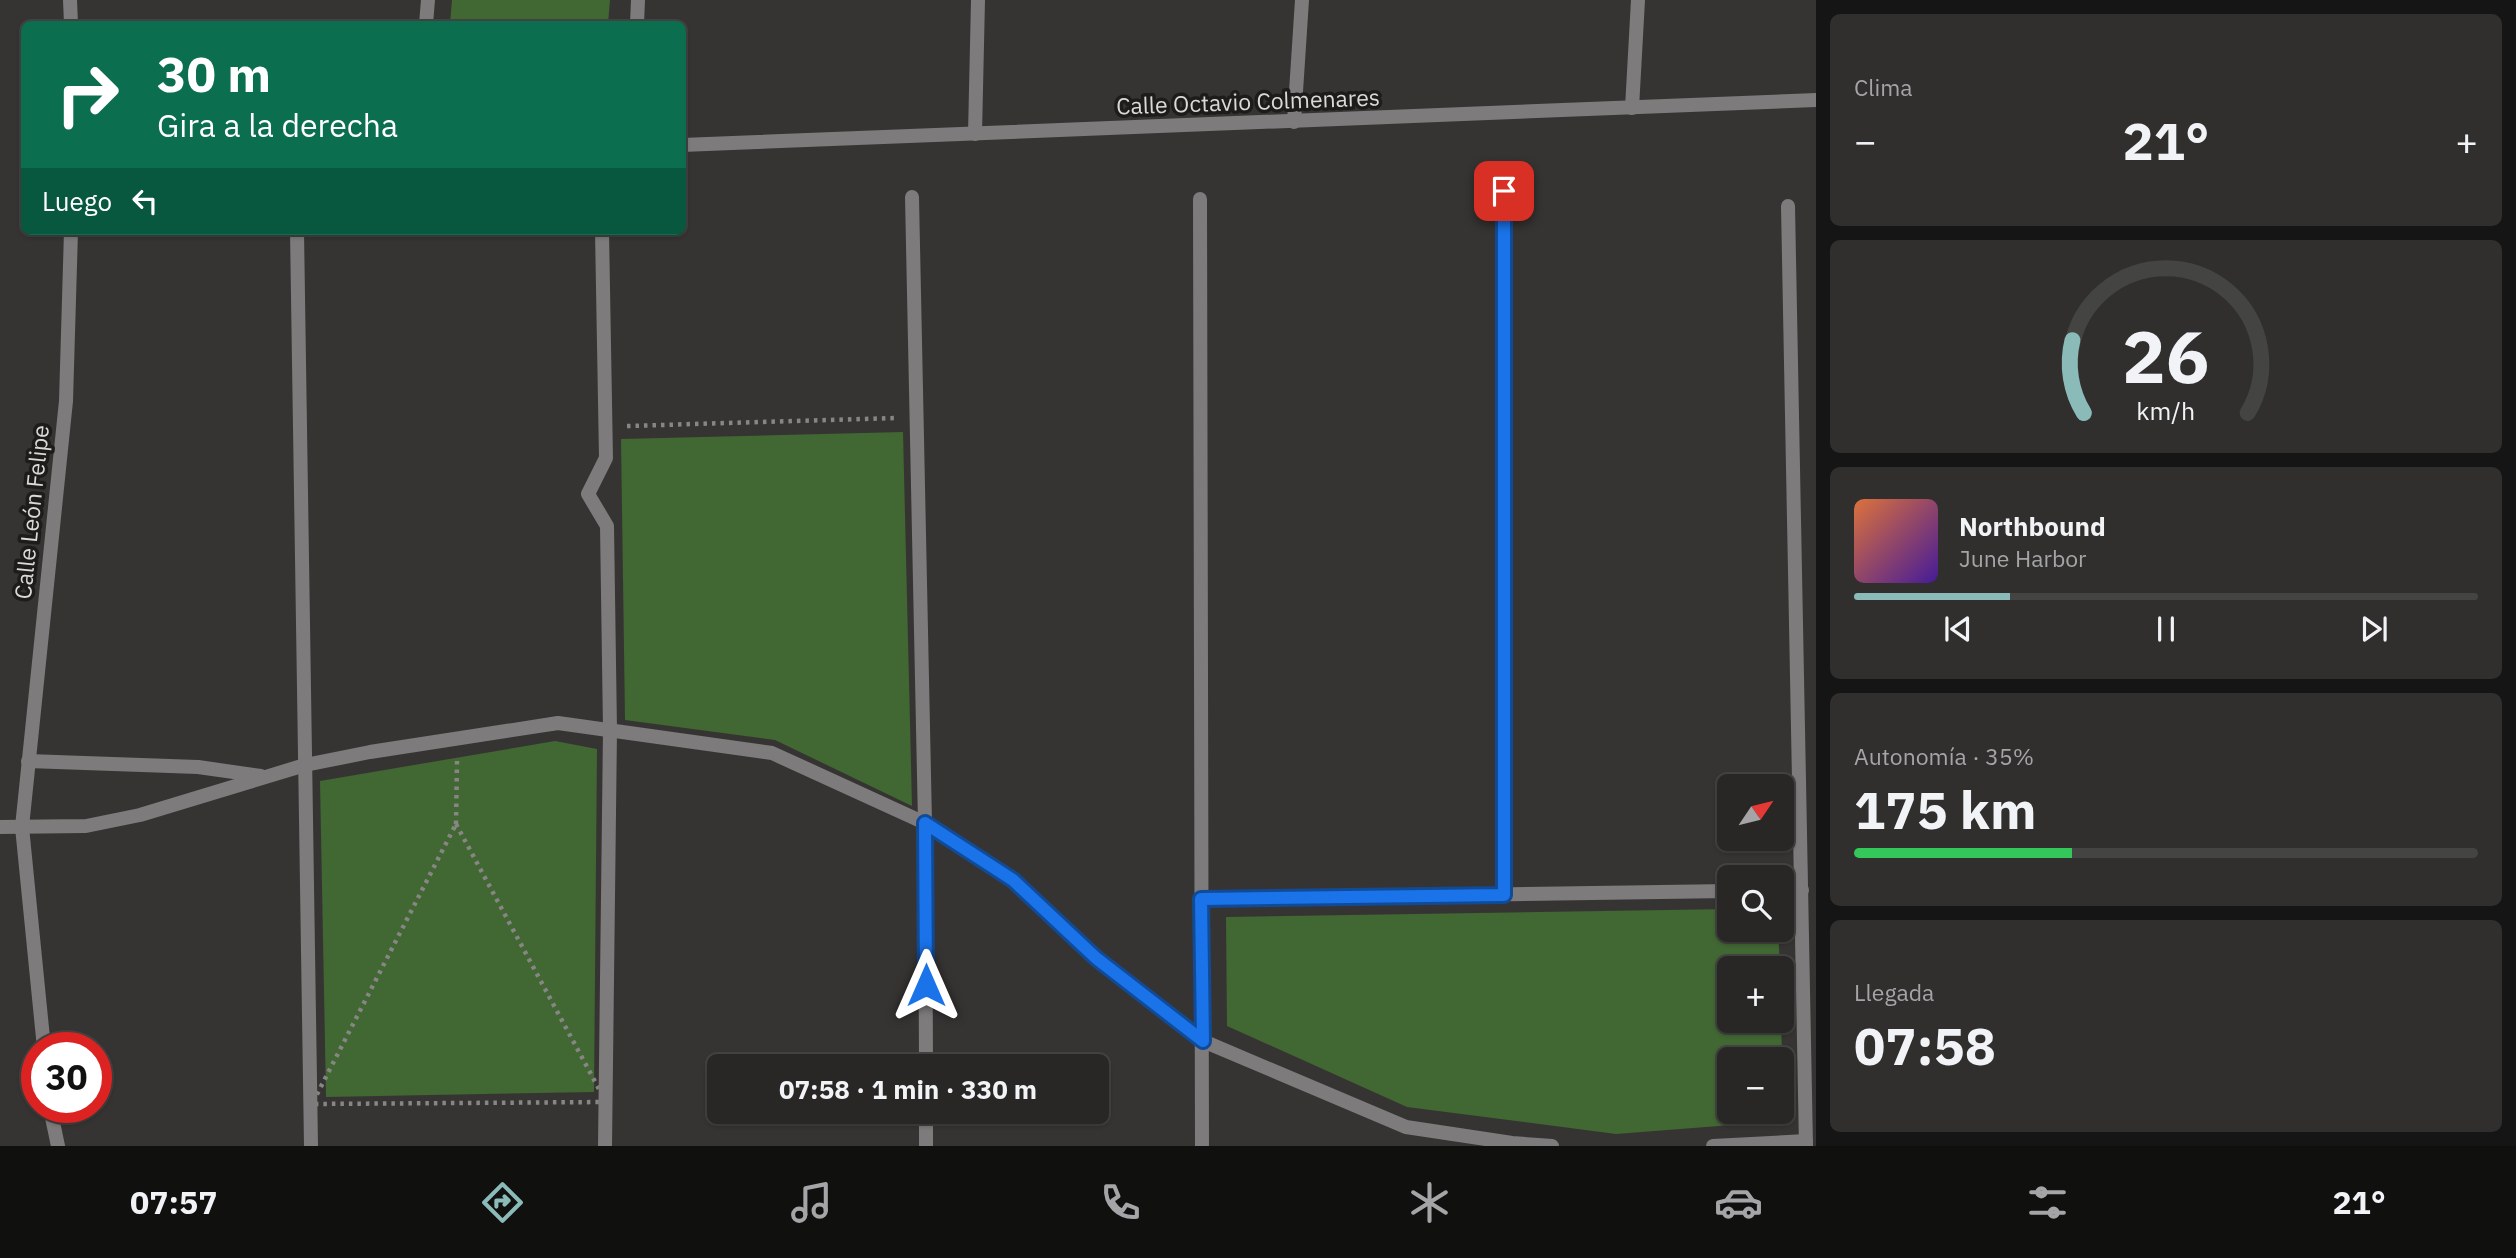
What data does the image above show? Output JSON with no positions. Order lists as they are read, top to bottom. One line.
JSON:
{"streets":{"street":["Calle Octavio Colmenares","Calle León Felipe"]},"north":"top right","page":{"tile":["Clima",["Autonomía · 35%","175 km"],["Llegada","07:58"]],"turn":["30 m","Gira a la derecha"],"heat":["−","21°","+"],"then":"Luego","song":["Northbound","June Harbor"],"map_buttons":["+","−"],"limit":"30","trip":"07:58 · 1 min · 330 m","tabs":["07:57","21°"],"gauge":["26","km/h"]}}
